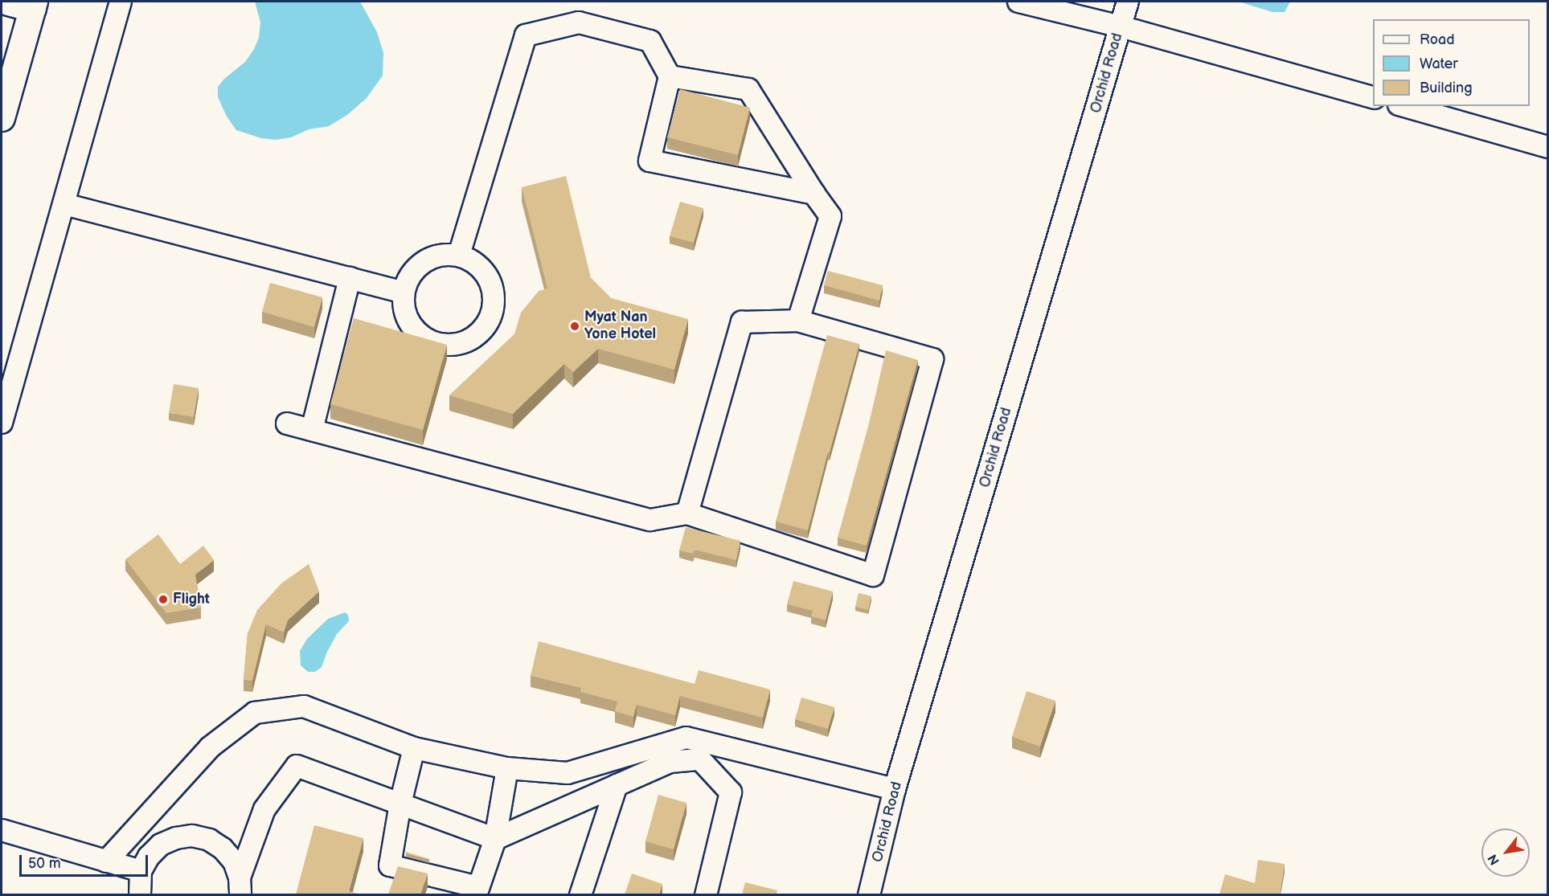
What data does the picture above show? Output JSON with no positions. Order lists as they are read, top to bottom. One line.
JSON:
{"streets":{"street":["Orchid Road"]},"places":["Myat Nan Yone Hotel","Flight"],"legend":["Road","Water","Building"],"scale_bar":"50 m","north":"bottom left"}
